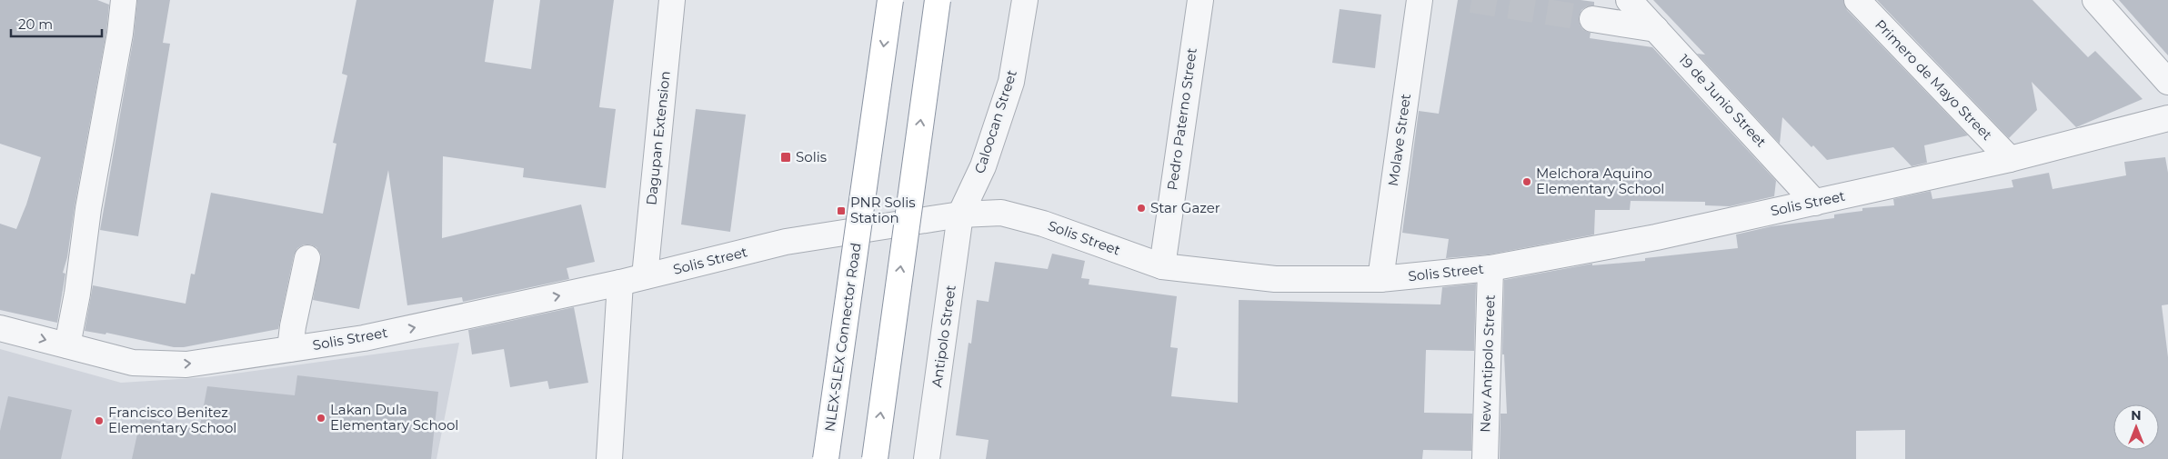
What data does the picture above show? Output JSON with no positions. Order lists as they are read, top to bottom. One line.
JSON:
{"streets":{"highway":["NLEX-SLEX Connector Road"],"street":["Primero de Mayo Street","19 de Junio Street","Pedro Paterno Street","Caloocan Street","Dagupan Extension","Molave Street","Solis Street","Antipolo Street","New Antipolo Street"]},"crossings":[["Primero de Mayo Street","Solis Street"],["19 de Junio Street","Solis Street"],["Pedro Paterno Street","Solis Street"],["Caloocan Street","Solis Street"],["Caloocan Street","Antipolo Street"],["Dagupan Extension","Solis Street"],["Molave Street","Solis Street"],["Solis Street","Antipolo Street"],["Solis Street","New Antipolo Street"]],"places":{"transit":["Solis","PNR Solis Station"],"other":["Melchora Aquino Elementary School","Star Gazer","Lakan Dula Elementary School","Francisco Benitez Elementary School"]},"scale_bar":"20 m","north":"top"}
